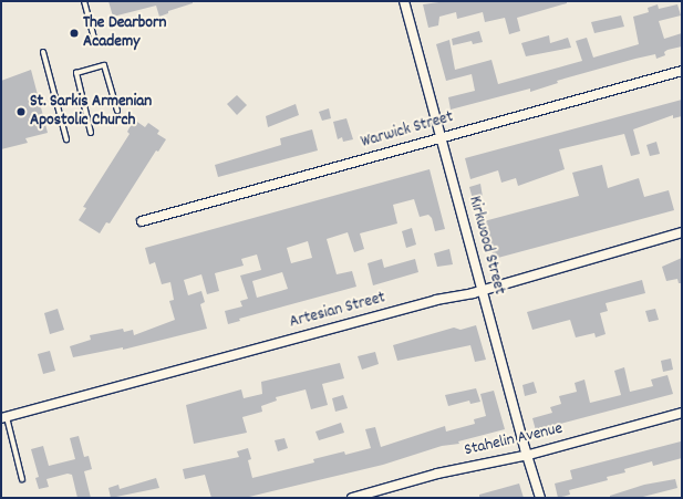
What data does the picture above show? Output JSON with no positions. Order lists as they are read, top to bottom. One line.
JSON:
{"streets":{"street":["Warwick Street","Kirkwood Street","Artesian Street","Stahelin Avenue"]},"crossings":[["Warwick Street","Kirkwood Street"],["Kirkwood Street","Artesian Street"],["Kirkwood Street","Stahelin Avenue"]],"places":["The Dearborn Academy","St. Sarkis Armenian Apostolic Church"]}
